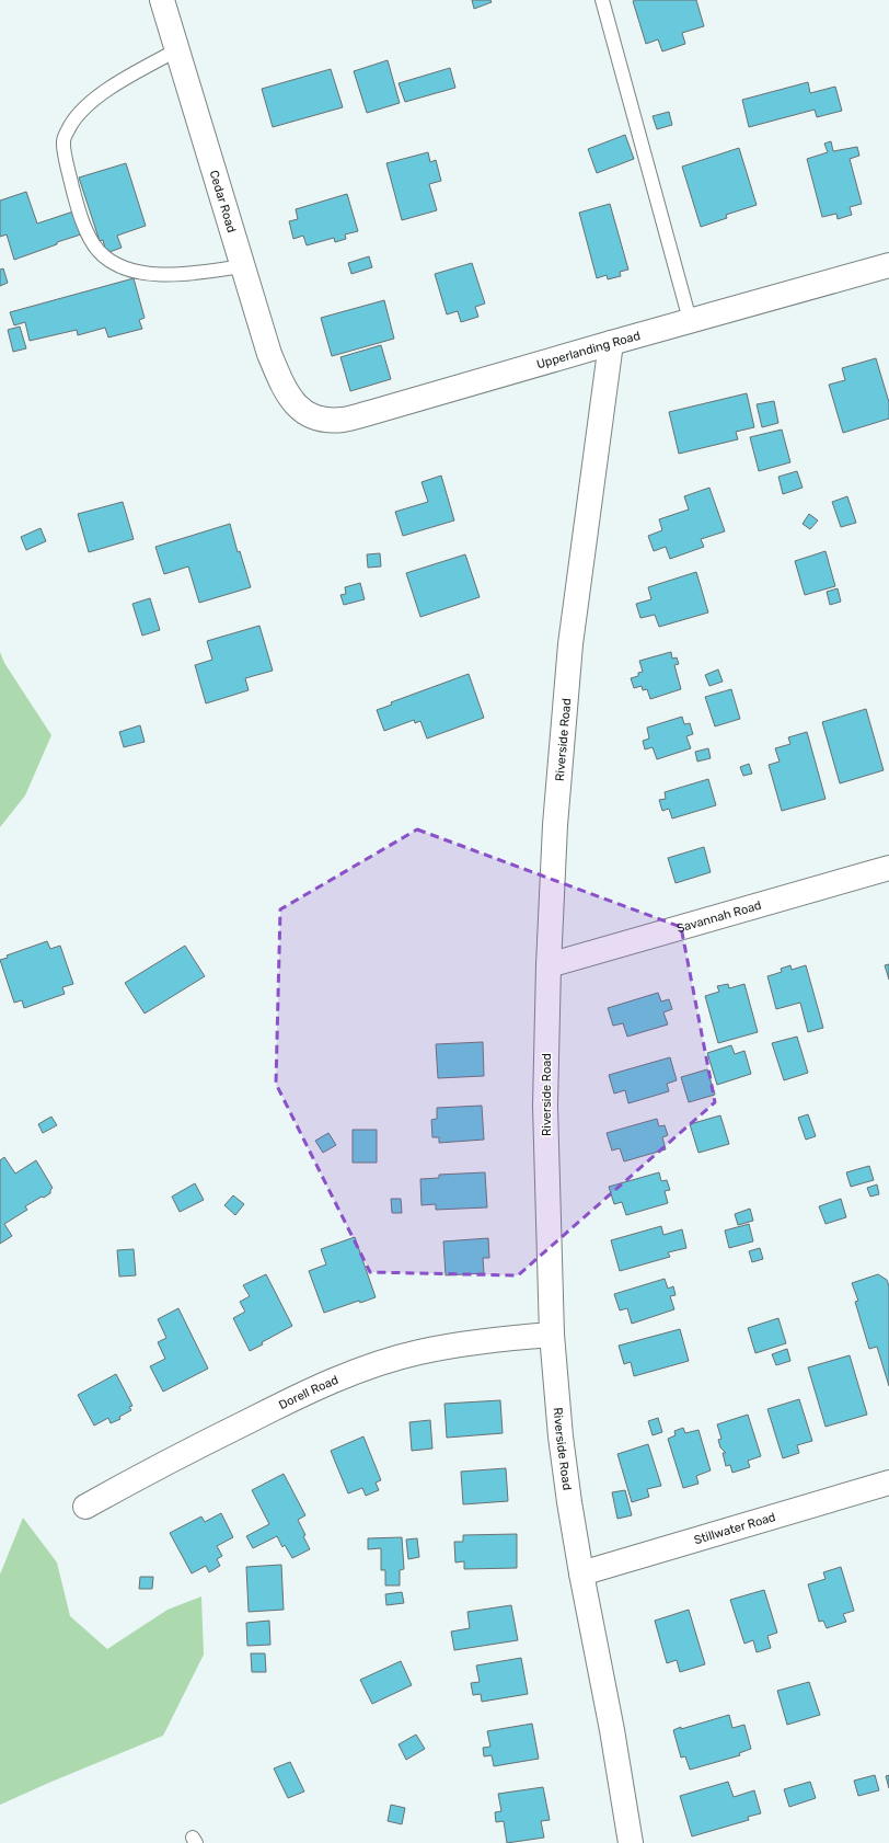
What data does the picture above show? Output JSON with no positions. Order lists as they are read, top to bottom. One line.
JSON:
{"streets":{"street":["Cedar Road","Upperlanding Road","Riverside Road","Savannah Road","Dorell Road","Stillwater Road"]},"crossings":[["Cedar Road","Upperlanding Road"],["Upperlanding Road","Riverside Road"],["Riverside Road","Savannah Road"],["Riverside Road","Dorell Road"],["Riverside Road","Stillwater Road"]]}
